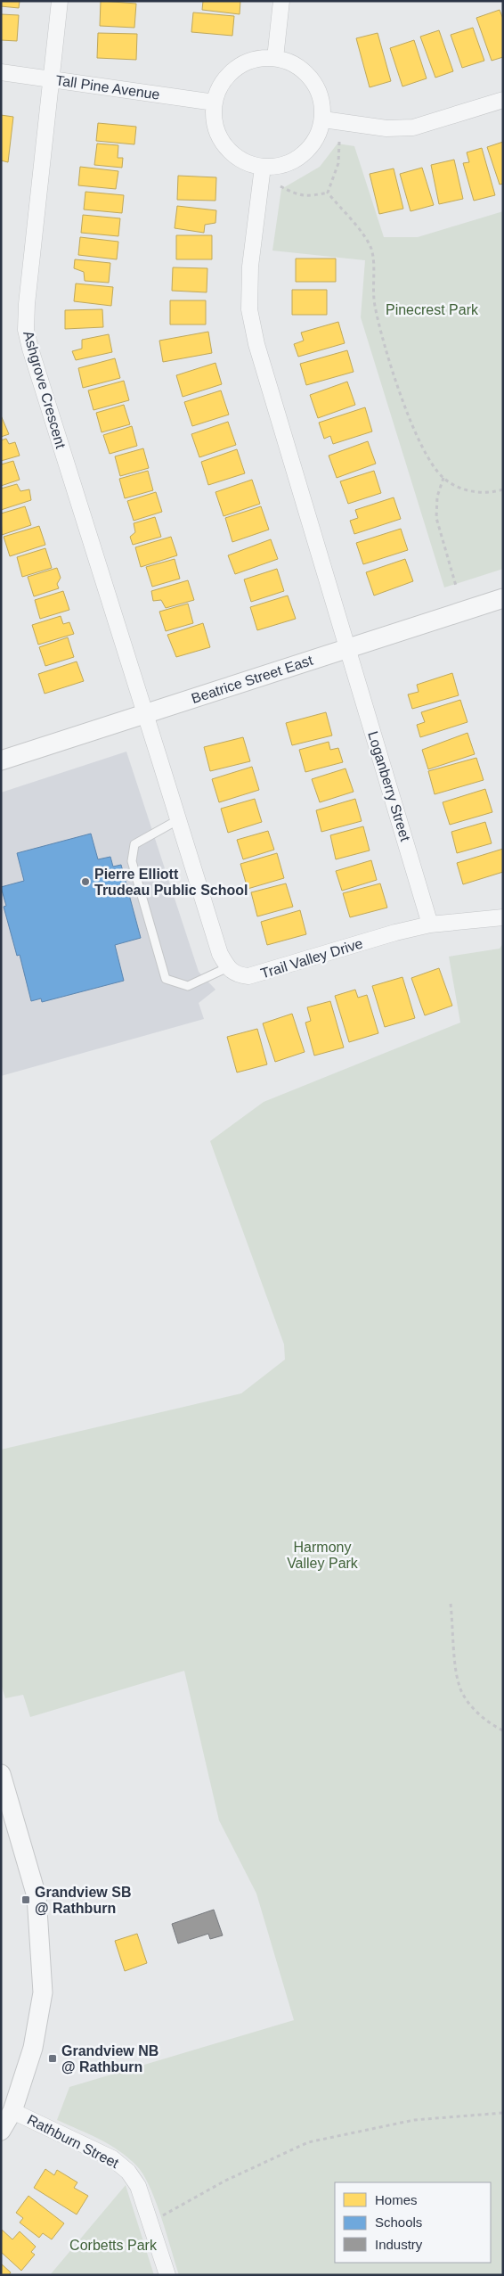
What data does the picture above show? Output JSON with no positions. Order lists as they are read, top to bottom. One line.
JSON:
{"streets":{"street":["Tall Pine Avenue","Ashgrove Crescent","Beatrice Street East","Loganberry Street","Trail Valley Drive","Rathburn Street"]},"crossings":[["Tall Pine Avenue","Ashgrove Crescent"],["Ashgrove Crescent","Beatrice Street East"],["Beatrice Street East","Loganberry Street"],["Loganberry Street","Trail Valley Drive"]],"parks":["Pinecrest Park","Harmony Valley Park","Corbetts Park"],"places":{"other":["Pierre Elliott Trudeau Public School"],"transit":["Grandview SB @ Rathburn","Grandview NB @ Rathburn"]},"legend":["Homes","Schools","Industry"]}
